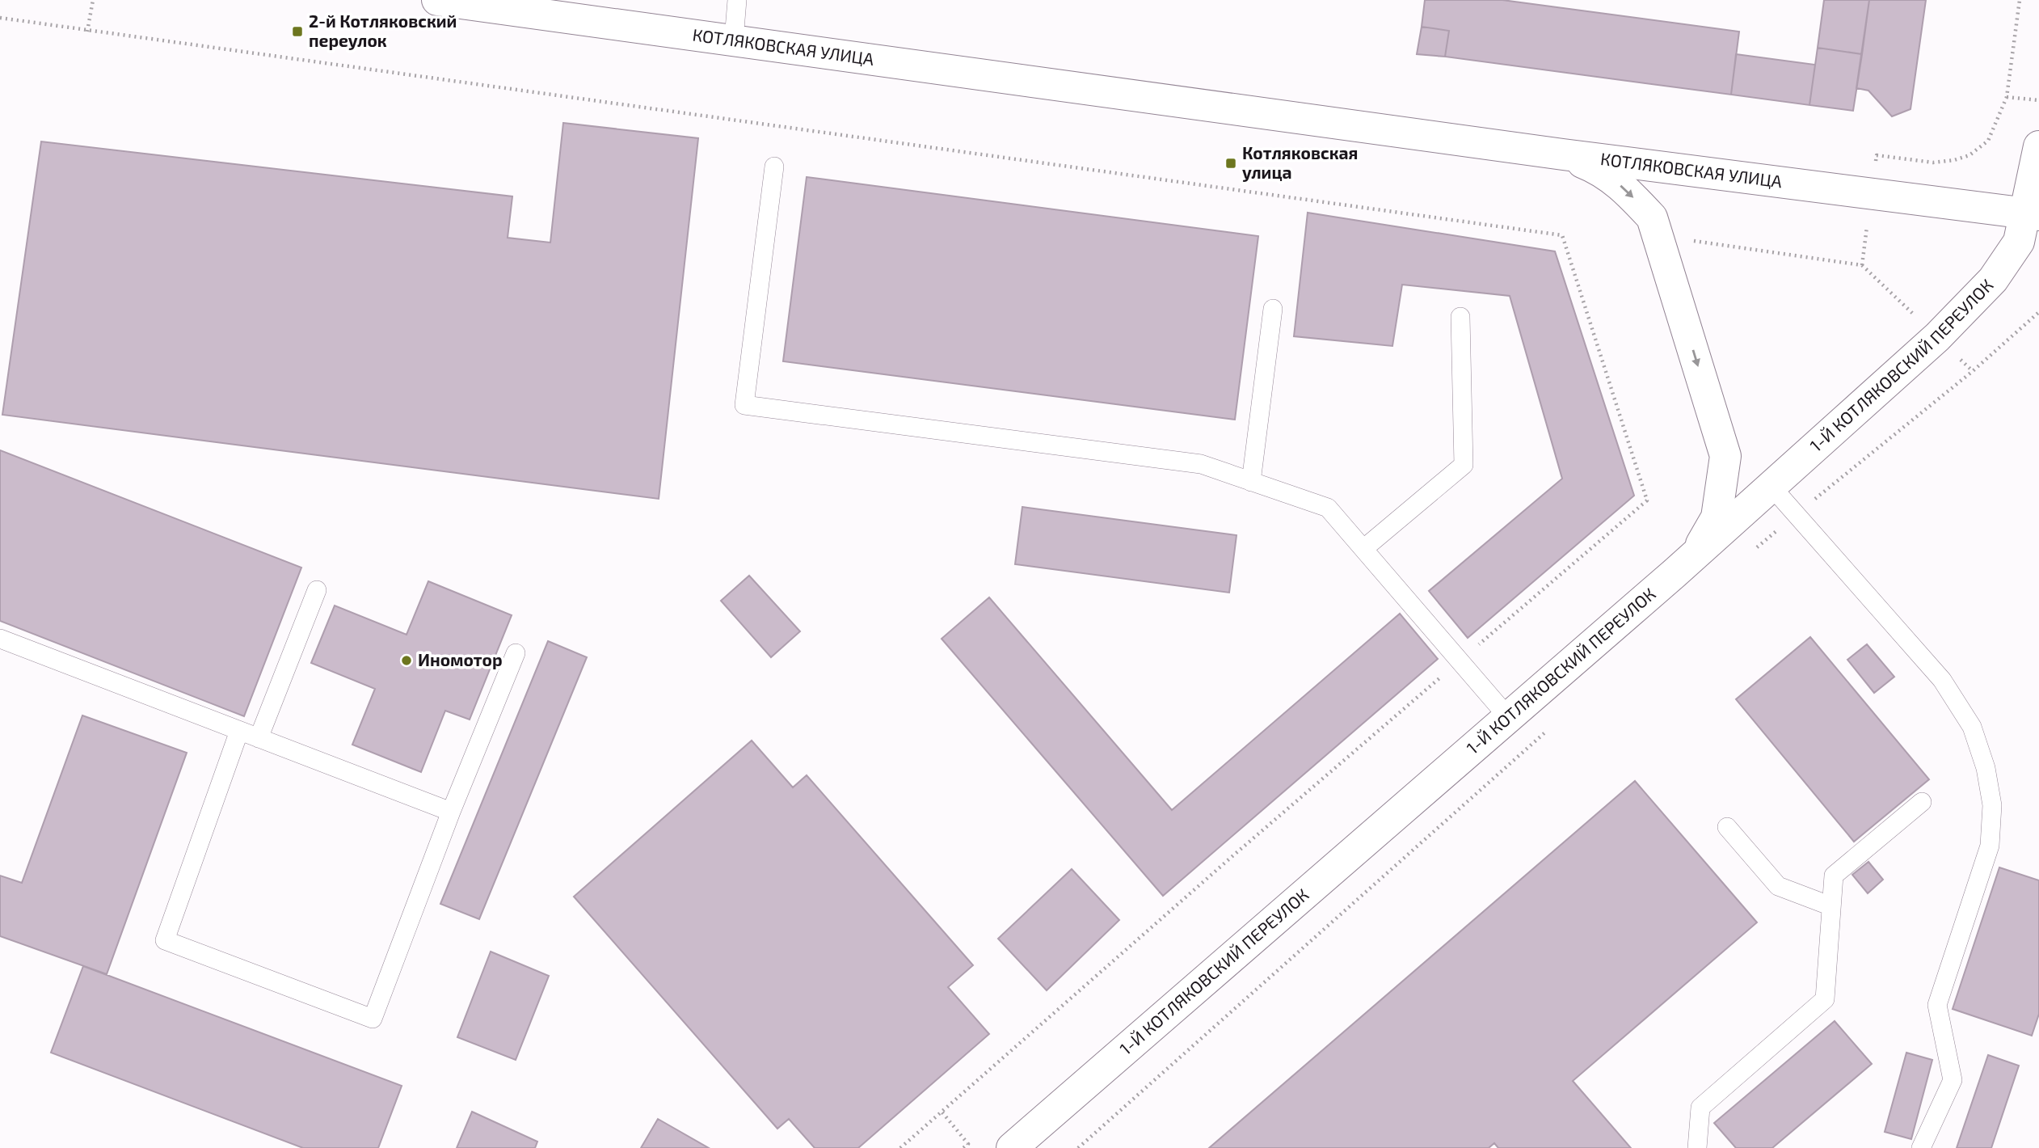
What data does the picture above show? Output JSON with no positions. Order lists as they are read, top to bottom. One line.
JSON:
{"streets":{"street":["КОТЛЯКОВСКАЯ УЛИЦА","1-Й КОТЛЯКОВСКИЙ ПЕРЕУЛОК"]},"crossings":[["КОТЛЯКОВСКАЯ УЛИЦА","1-Й КОТЛЯКОВСКИЙ ПЕРЕУЛОК"]],"places":{"transit":["2-й Котляковский переулок","Котляковская улица"],"other":["Иномотор"]}}
